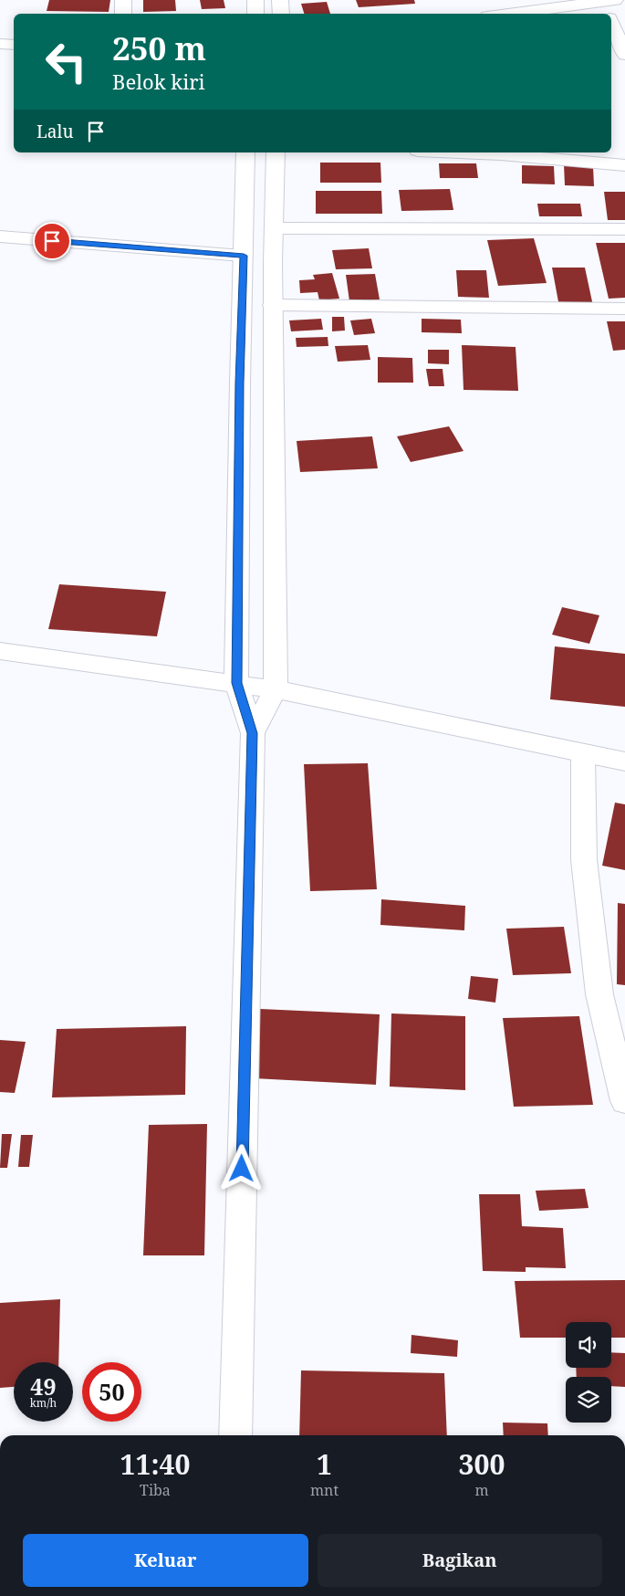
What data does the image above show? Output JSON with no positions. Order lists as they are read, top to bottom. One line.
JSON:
{"page":{"turn":["250 m","Belok kiri"],"then":"Lalu","speed":"49 km/h","limit":"50","eta":["11:40","Tiba","1","mnt","300","m"],"buttons":["Keluar","Bagikan"]}}
